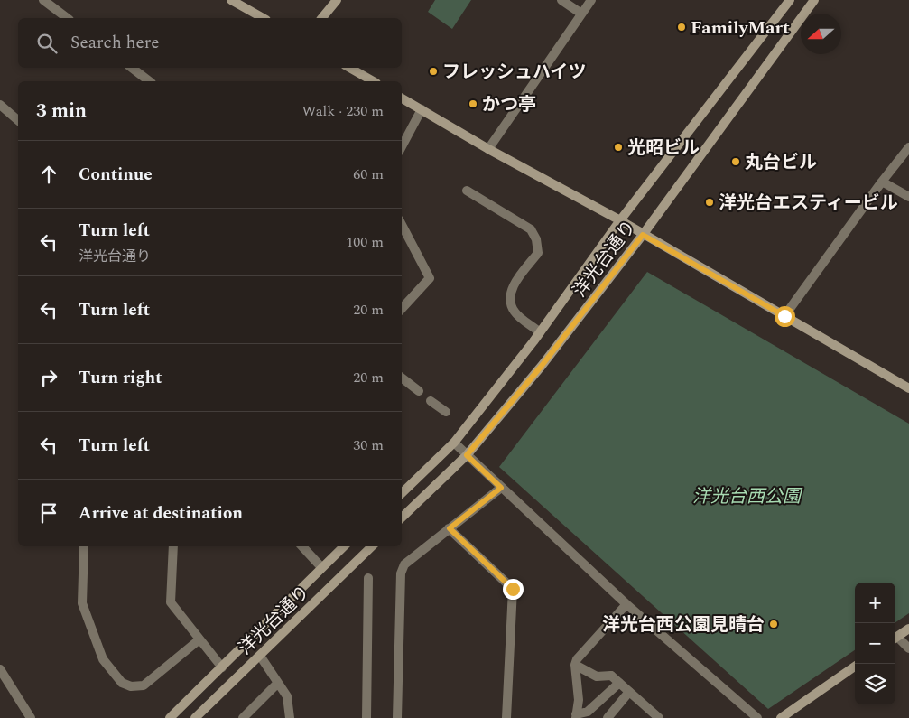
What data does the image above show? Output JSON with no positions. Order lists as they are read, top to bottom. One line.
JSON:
{"streets":{"street":["洋光台通り"]},"parks":["洋光台西公園"],"places":["FamilyMart","フレッシュハイツ","かつ亭","光昭ビル","丸台ビル","洋光台エスティービル","洋光台西公園見晴台"],"north":"left","page":{"search":"Search here","heading":["3 min","Walk · 230 m"],"list":[["Continue","60 m"],["Turn left","洋光台通り","100 m"],["Turn left","20 m"],["Turn right","20 m"],["Turn left","30 m"],"Arrive at destination"],"map_buttons":["+","−"]}}
